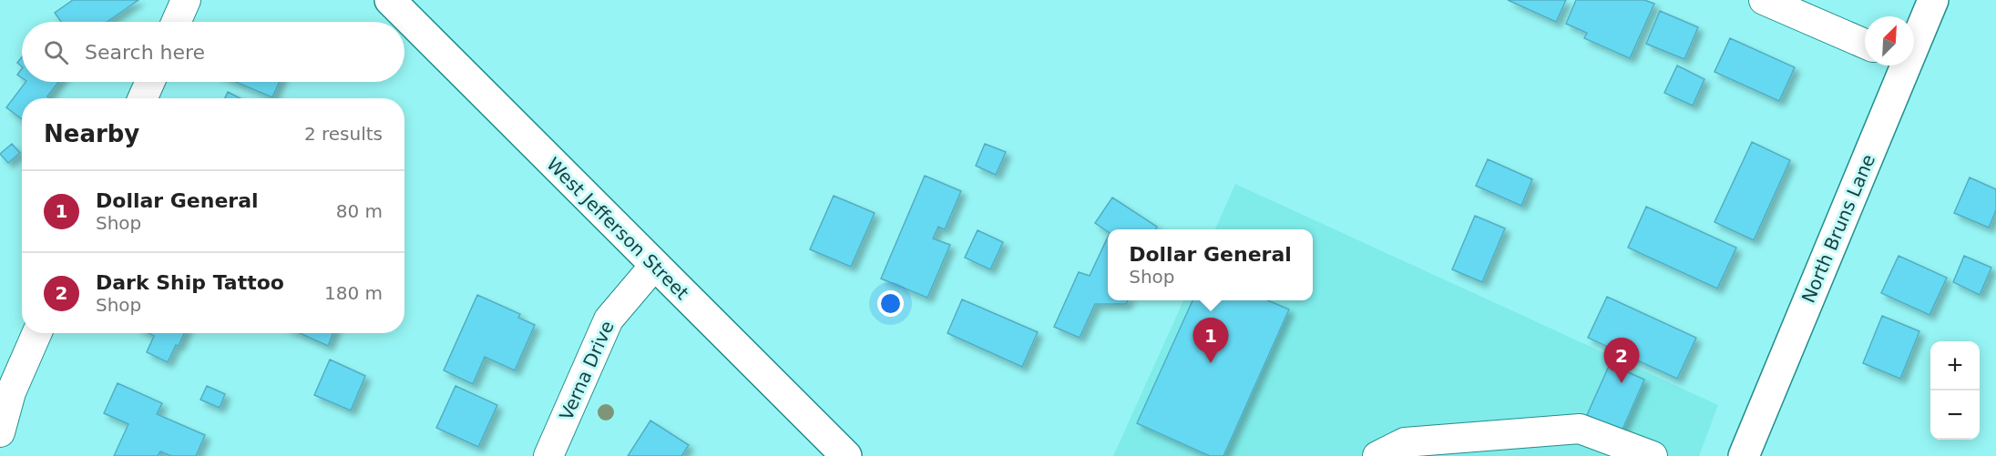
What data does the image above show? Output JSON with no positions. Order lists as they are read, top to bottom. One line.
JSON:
{"streets":{"main road":["West Jefferson Street","North Bruns Lane"],"street":["Verna Drive"]},"crossings":[["West Jefferson Street","Verna Drive"]],"north":"top right","page":{"search":"Search here","heading":["Nearby","2 results"],"list":[{"mark":"1","name":"Dollar General","note":"Shop","value":"80 m"},{"mark":"2","name":"Dark Ship Tattoo","note":"Shop","value":"180 m"}],"popup":["Dollar General","Shop"],"pins":["1","2"],"map_buttons":["+","−"]}}
